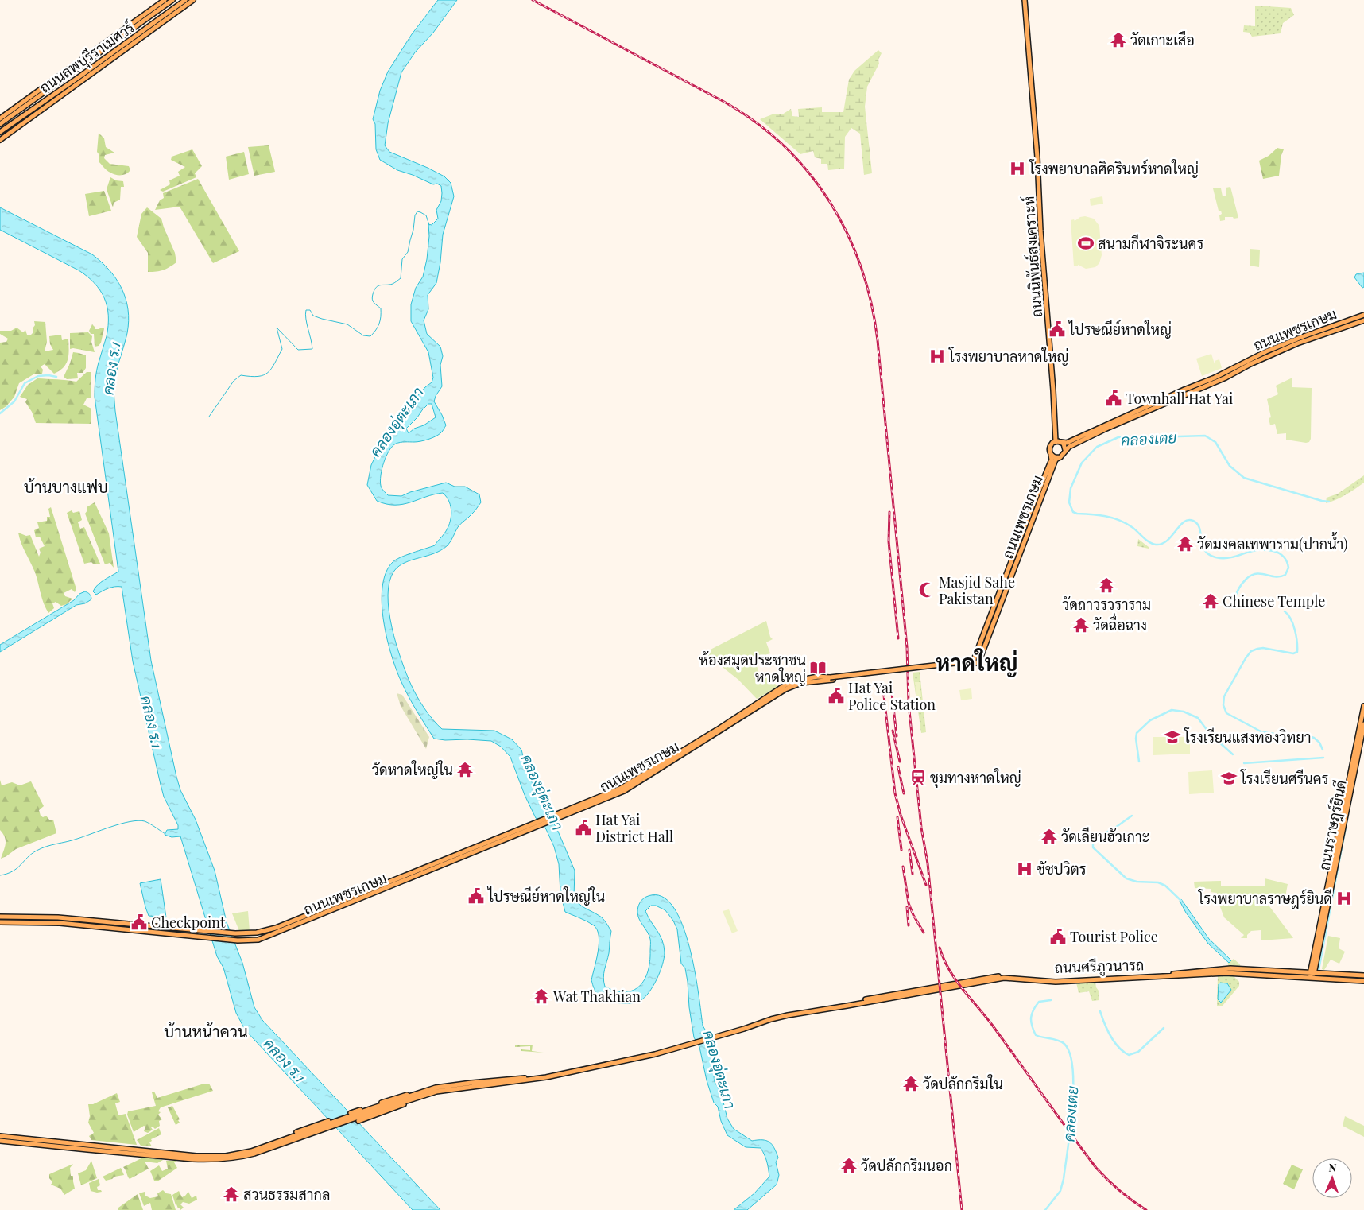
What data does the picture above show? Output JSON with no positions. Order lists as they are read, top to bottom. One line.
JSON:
{"streets":{"main road":["ถนนลพบุรีราเมศวร์","ถนนนิพันธ์สงเคราะห์","ถนนเพชรเกษม","ถนนราษฎร์ยินดี","ถนนศรีภูวนารถ"]},"crossings":[["ถนนนิพันธ์สงเคราะห์","ถนนเพชรเกษม"],["ถนนราษฎร์ยินดี","ถนนศรีภูวนารถ"]],"districts":["บ้านบางแฟบ","หาดใหญ่","บ้านหน้าควน"],"water":["คลอง ร.1","คลองอุ่ตะเภา","คลองเตย"],"places":{"temple":["วัดเกาะเสือ","วัดมงคลเทพาราม(ปากน้ำ)","วัดถาวรวราราม","Chinese Temple","วัดฉื่อฉาง","วัดหาดใหญ่ใน","วัดเลียนฮัวเกาะ","Wat Thakhian","วัดปลักกริมใน","วัดปลักกริมนอก","สวนธรรมสากล"],"hospital":["โรงพยาบาลศิครินทร์หาดใหญ่","โรงพยาบาลหาดใหญ่","ชัชปวิตร","โรงพยาบาลราษฎร์ยินดี"],"sports":["สนามกีฬาจิระนคร"],"public building":["ไปรษณีย์หาดใหญ่","Townhall Hat Yai","Hat Yai Police Station","Hat Yai District Hall","ไปรษณีย์หาดใหญ่ใน","Checkpoint","Tourist Police"],"mosque":["Masjid Sahe Pakistan"],"library":["ห้องสมุดประชาชน หาดใหญ่"],"school or university":["โรงเรียนแสงทองวิทยา","โรงเรียนศรีนคร"],"station":["ชุมทางหาดใหญ่"]},"north":"top"}
